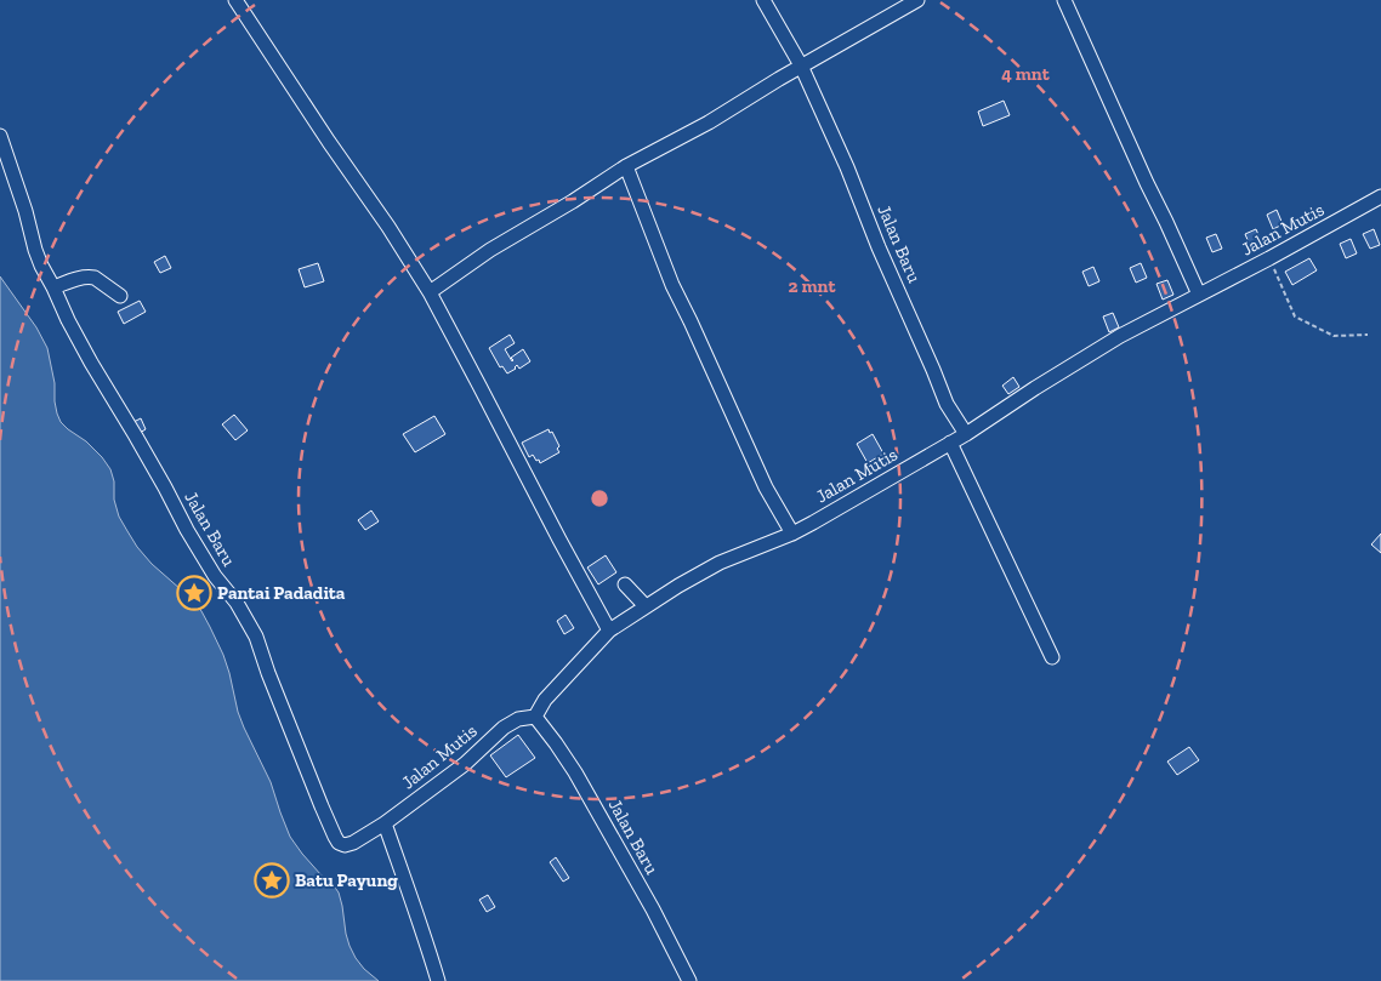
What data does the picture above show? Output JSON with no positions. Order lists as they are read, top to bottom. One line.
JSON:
{"streets":{"street":["Jalan Mutis","Jalan Baru"]},"crossings":[["Jalan Mutis","Jalan Baru"]],"places":{"place":["Pantai Padadita","Batu Payung"]},"rings":["4 mnt","2 mnt"]}
